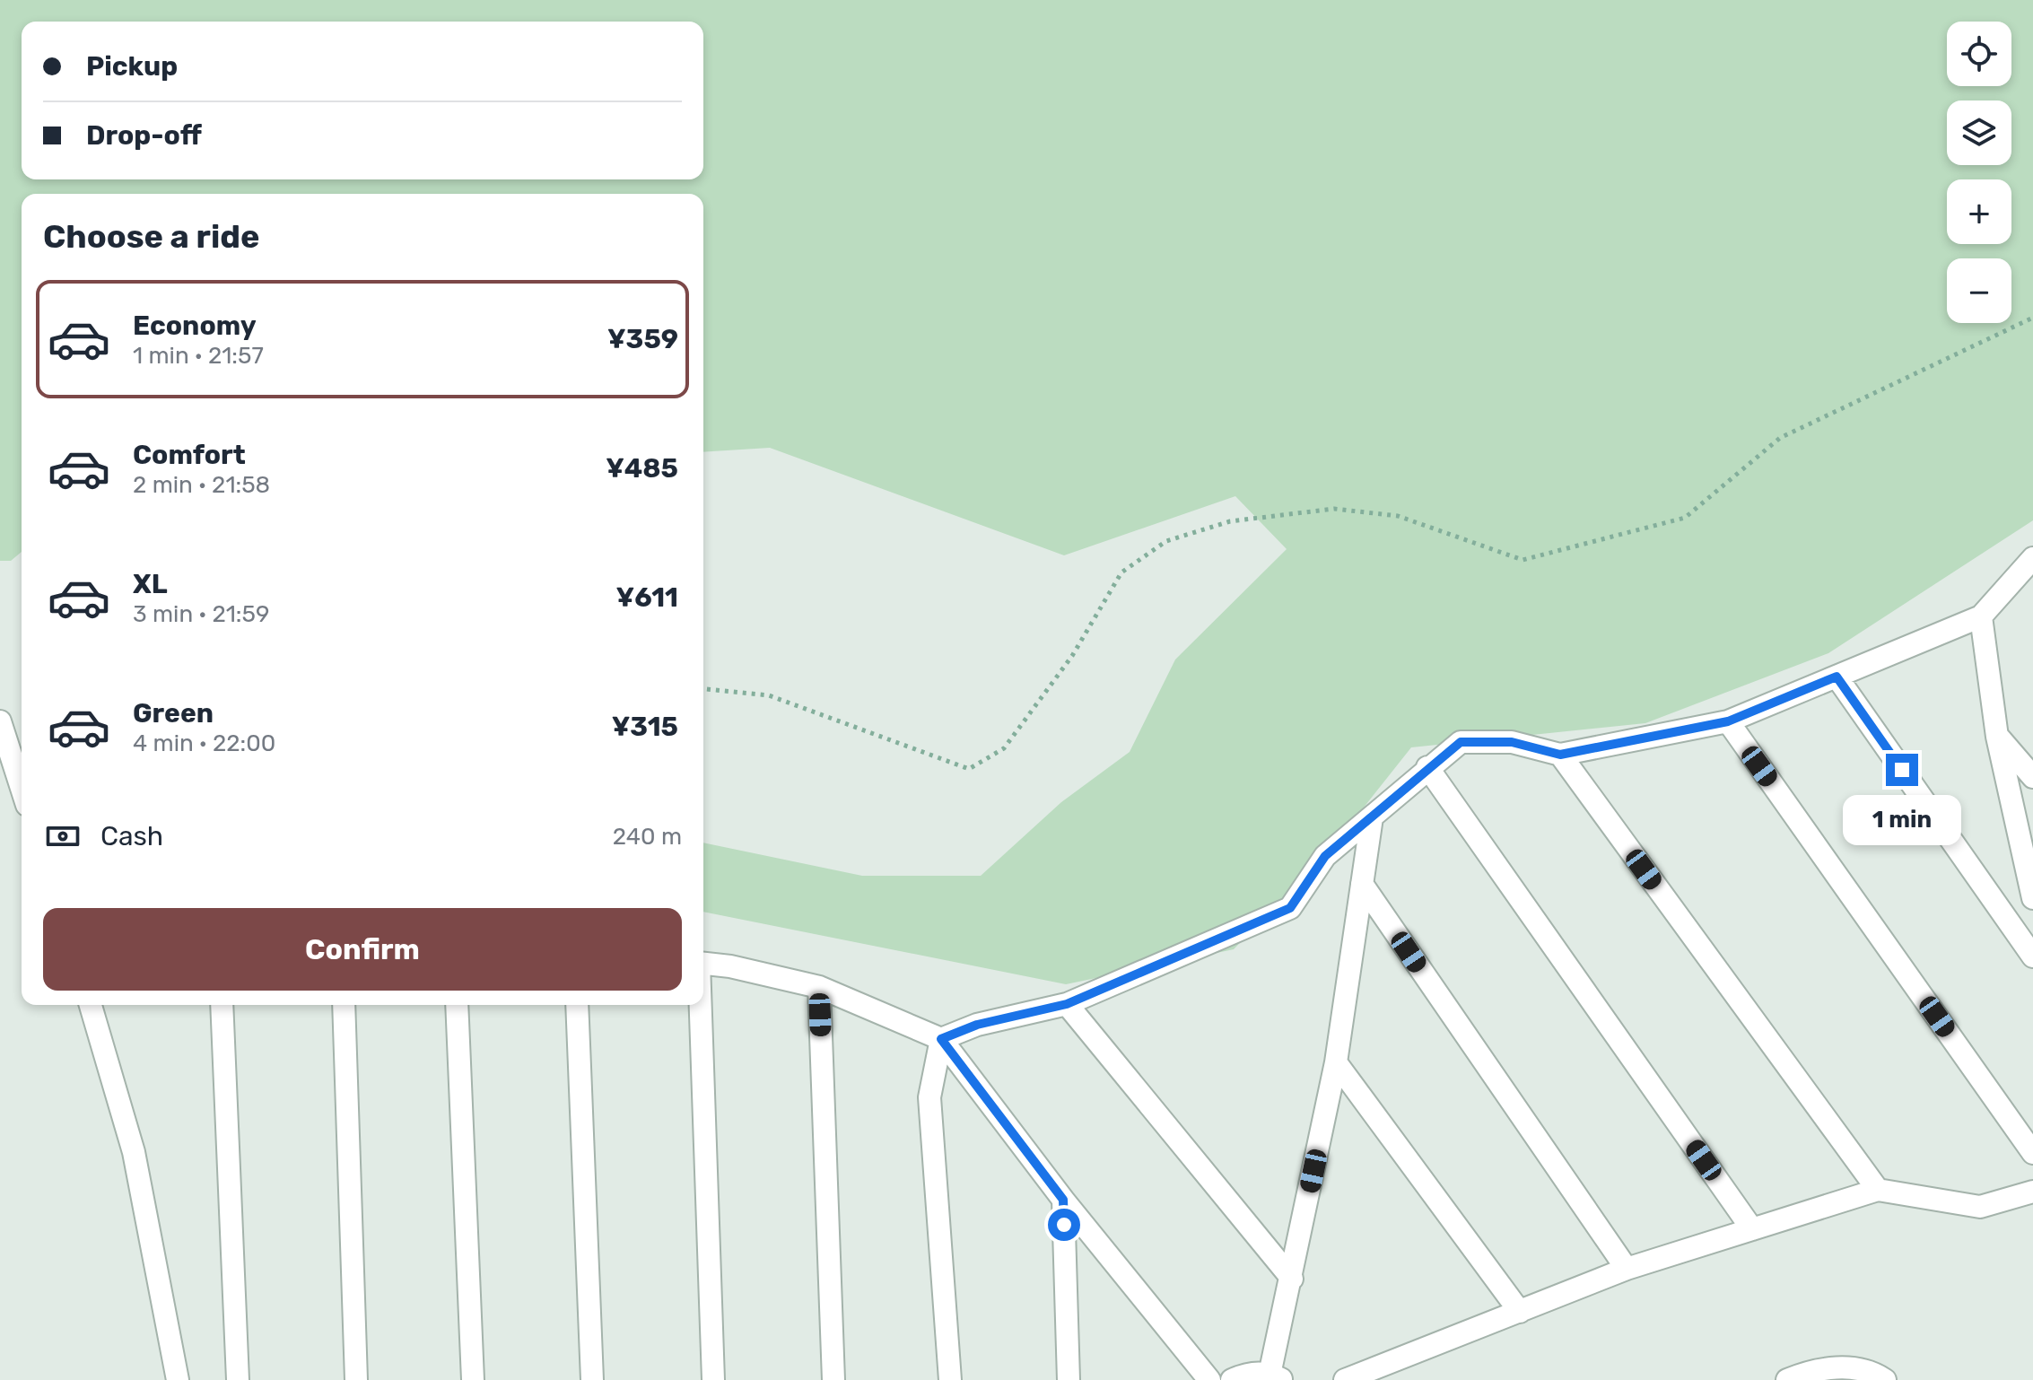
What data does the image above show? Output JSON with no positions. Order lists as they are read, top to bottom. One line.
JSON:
{"page":{"map_buttons":["+","−"],"banner":["Pickup","Drop-off"],"heading":"Choose a ride","list":[{"name":"Economy","note":"1 min · 21:57","value":"¥359"},{"name":"Comfort","note":"2 min · 21:58","value":"¥485"},{"name":"XL","note":"3 min · 21:59","value":"¥611"},{"name":"Green","note":"4 min · 22:00","value":"¥315"}],"bubble":"1 min","pay":["Cash","240 m"],"buttons":"Confirm"}}
